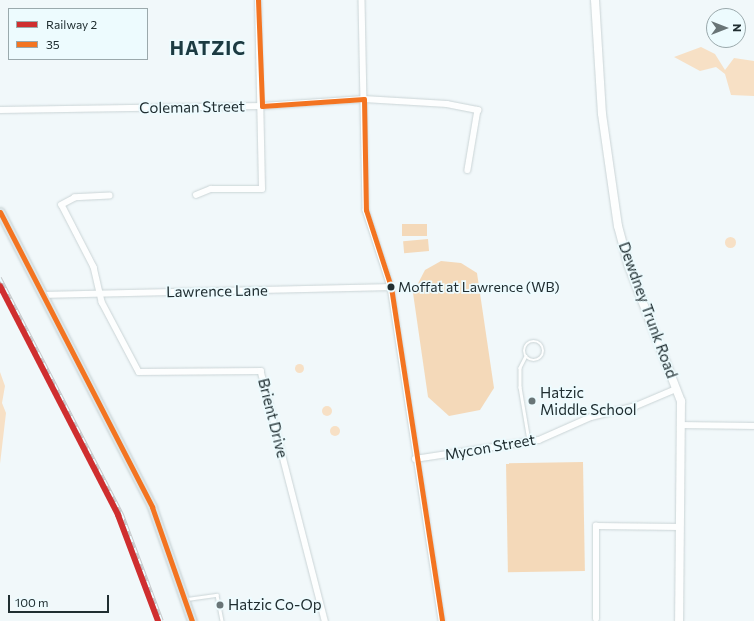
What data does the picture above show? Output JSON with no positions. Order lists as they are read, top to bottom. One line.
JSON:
{"streets":{"main road":["Dewdney Trunk Road"],"street":["Coleman Street","Lawrence Lane","Brient Drive","Mycon Street"]},"crossings":[["Lawrence Lane","Brient Drive"],["Dewdney Trunk Road","Mycon Street"]],"districts":["HATZIC"],"places":["Moffat at Lawrence (WB)","Hatzic Middle School","Hatzic Co-Op"],"lines":["transit line 35","rail line 2"],"legend":["Railway 2","35"],"scale_bar":"100 m","north":"right"}
